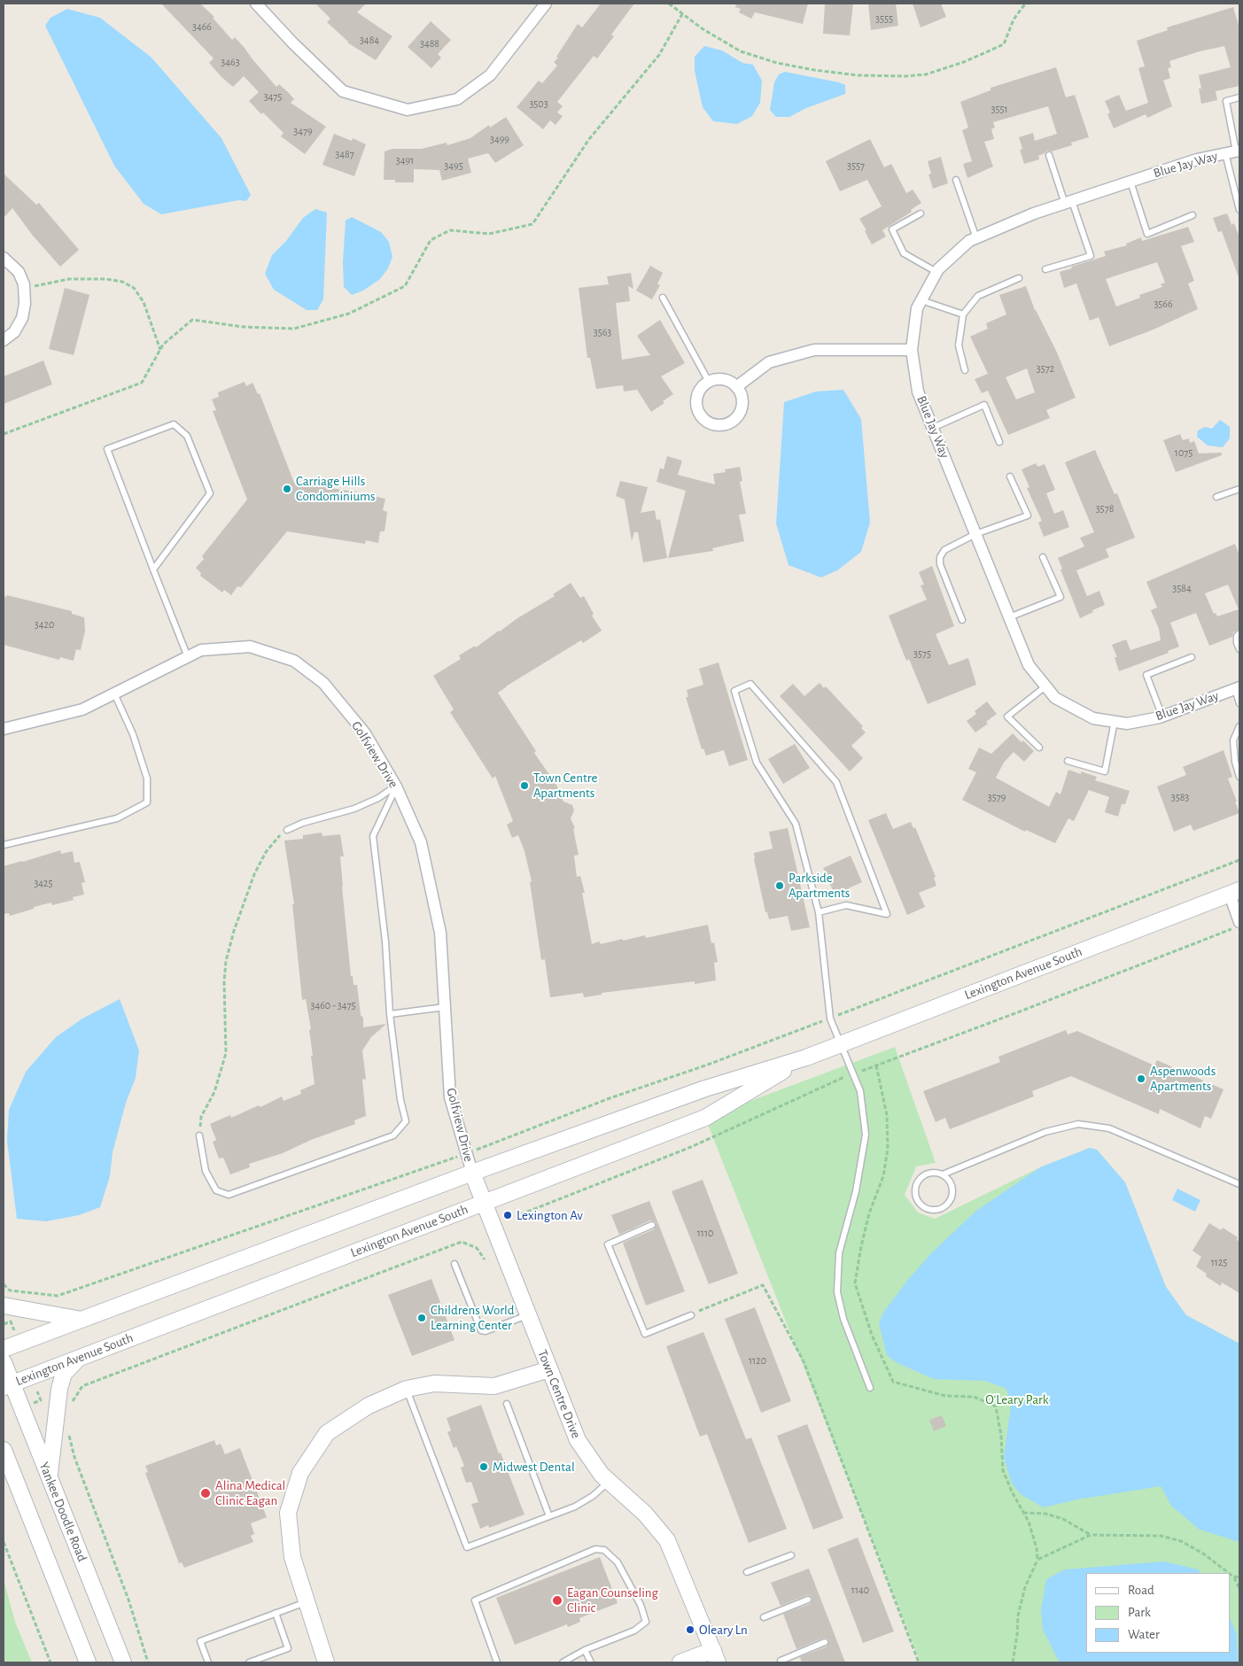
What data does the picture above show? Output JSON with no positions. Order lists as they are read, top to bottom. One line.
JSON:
{"streets":{"street":["Blue Jay Way","Golfview Drive","Lexington Avenue South","Town Centre Drive","Yankee Doodle Road"]},"crossings":[["Golfview Drive","Lexington Avenue South"],["Golfview Drive","Town Centre Drive"],["Lexington Avenue South","Town Centre Drive"],["Lexington Avenue South","Yankee Doodle Road"]],"parks":["O'Leary Park"],"places":["Carriage Hills Condominiums","Town Centre Apartments","Parkside Apartments","Aspenwoods Apartments","Lexington Av","Childrens World Learning Center","Midwest Dental","Alina Medical Clinic Eagan","Eagan Counseling Clinic","Oleary Ln"],"house_numbers":["3555","3466","3484","3488","3463","3475","3503","3551","3479","3499","3487","3491","3495","3557","3566","3563","3572","1075","3578","3584","3420","3575","3579","3583","3425","3460 - 3475","1110","1125","1120","1140"],"legend":["Road","Park","Water"]}
